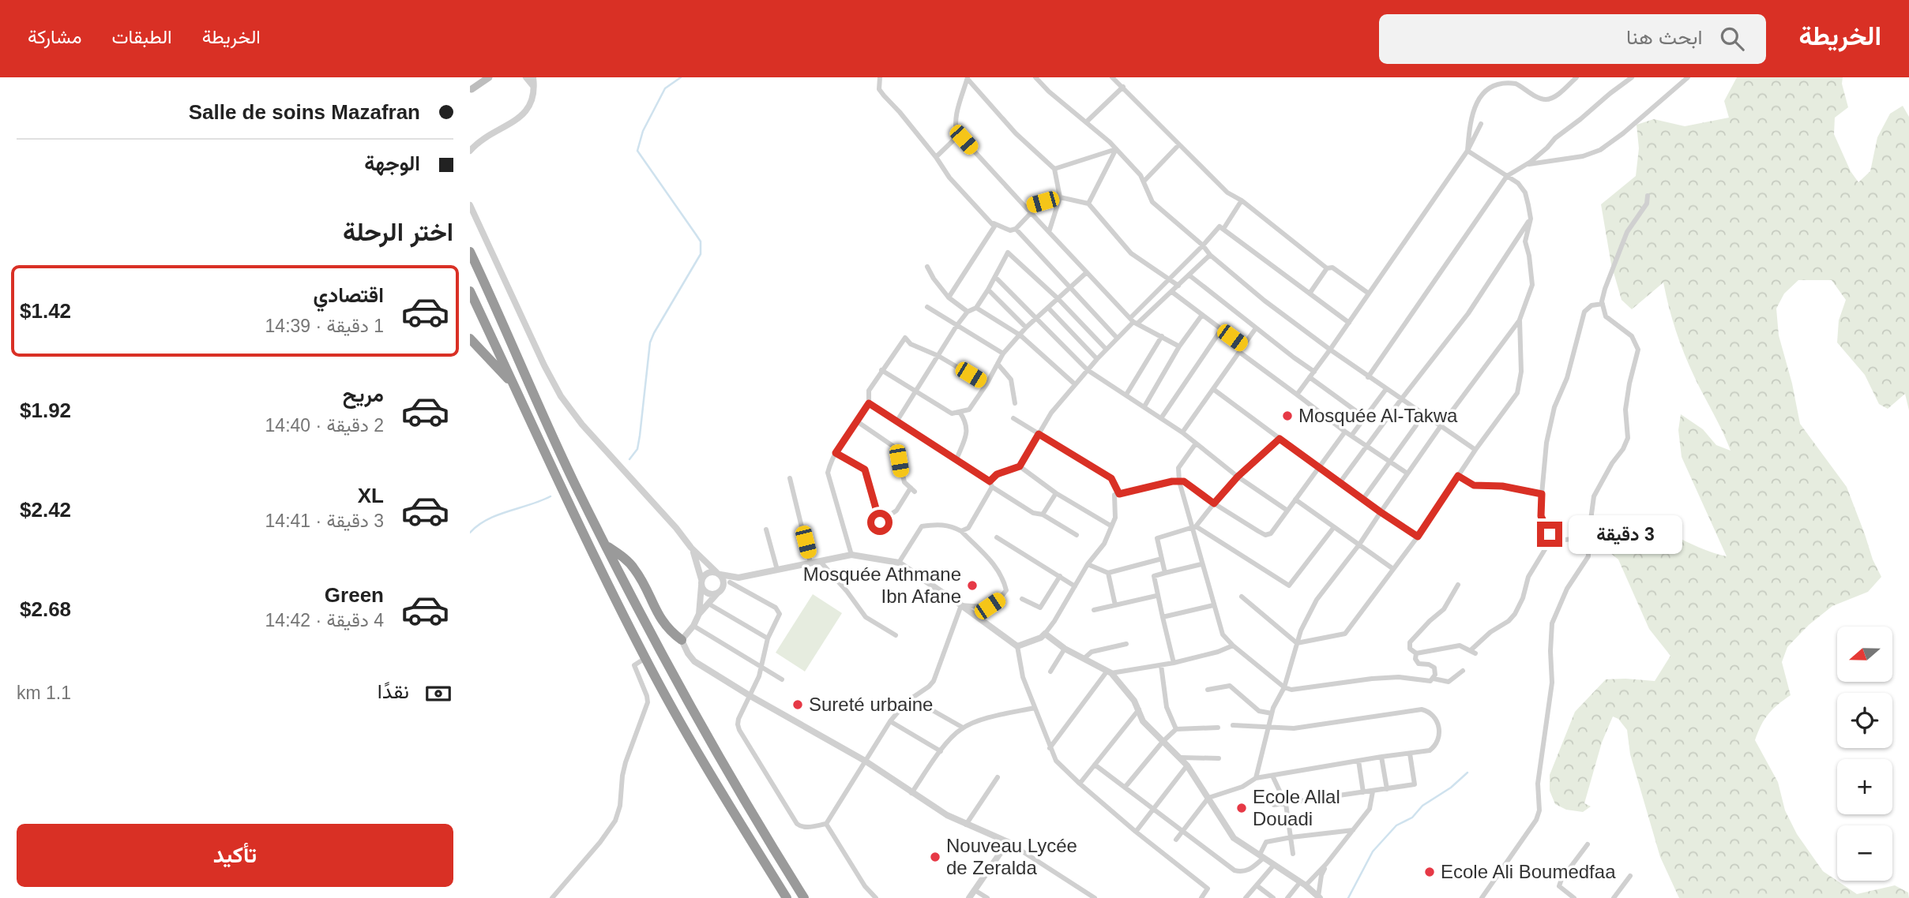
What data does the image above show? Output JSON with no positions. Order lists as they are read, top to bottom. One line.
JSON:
{"places":["Mosquée Al-Takwa","Mosquée Athmane Ibn Afane","Sureté urbaine","Ecole Allal Douadi","Nouveau Lycée de Zeralda","Ecole Ali Boumedfaa"],"north":"left","page":{"header":"الخريطة","search":"ابحث هنا","nav":["الخريطة","الطبقات","مشاركة"],"banner":["Salle de soins Mazafran","الوجهة"],"heading":"اختر الرحلة","list":[{"name":"اقتصادي","note":"1 دقيقة · 14:39","value":"$1.42"},{"name":"مريح","note":"2 دقيقة · 14:40","value":"$1.92"},{"name":"XL","note":"3 دقيقة · 14:41","value":"$2.42"},{"name":"Green","note":"4 دقيقة · 14:42","value":"$2.68"}],"bubble":"3 دقيقة","map_buttons":["+","−"],"pay":["نقدًا","1.1 km"],"buttons":"تأكيد"}}
